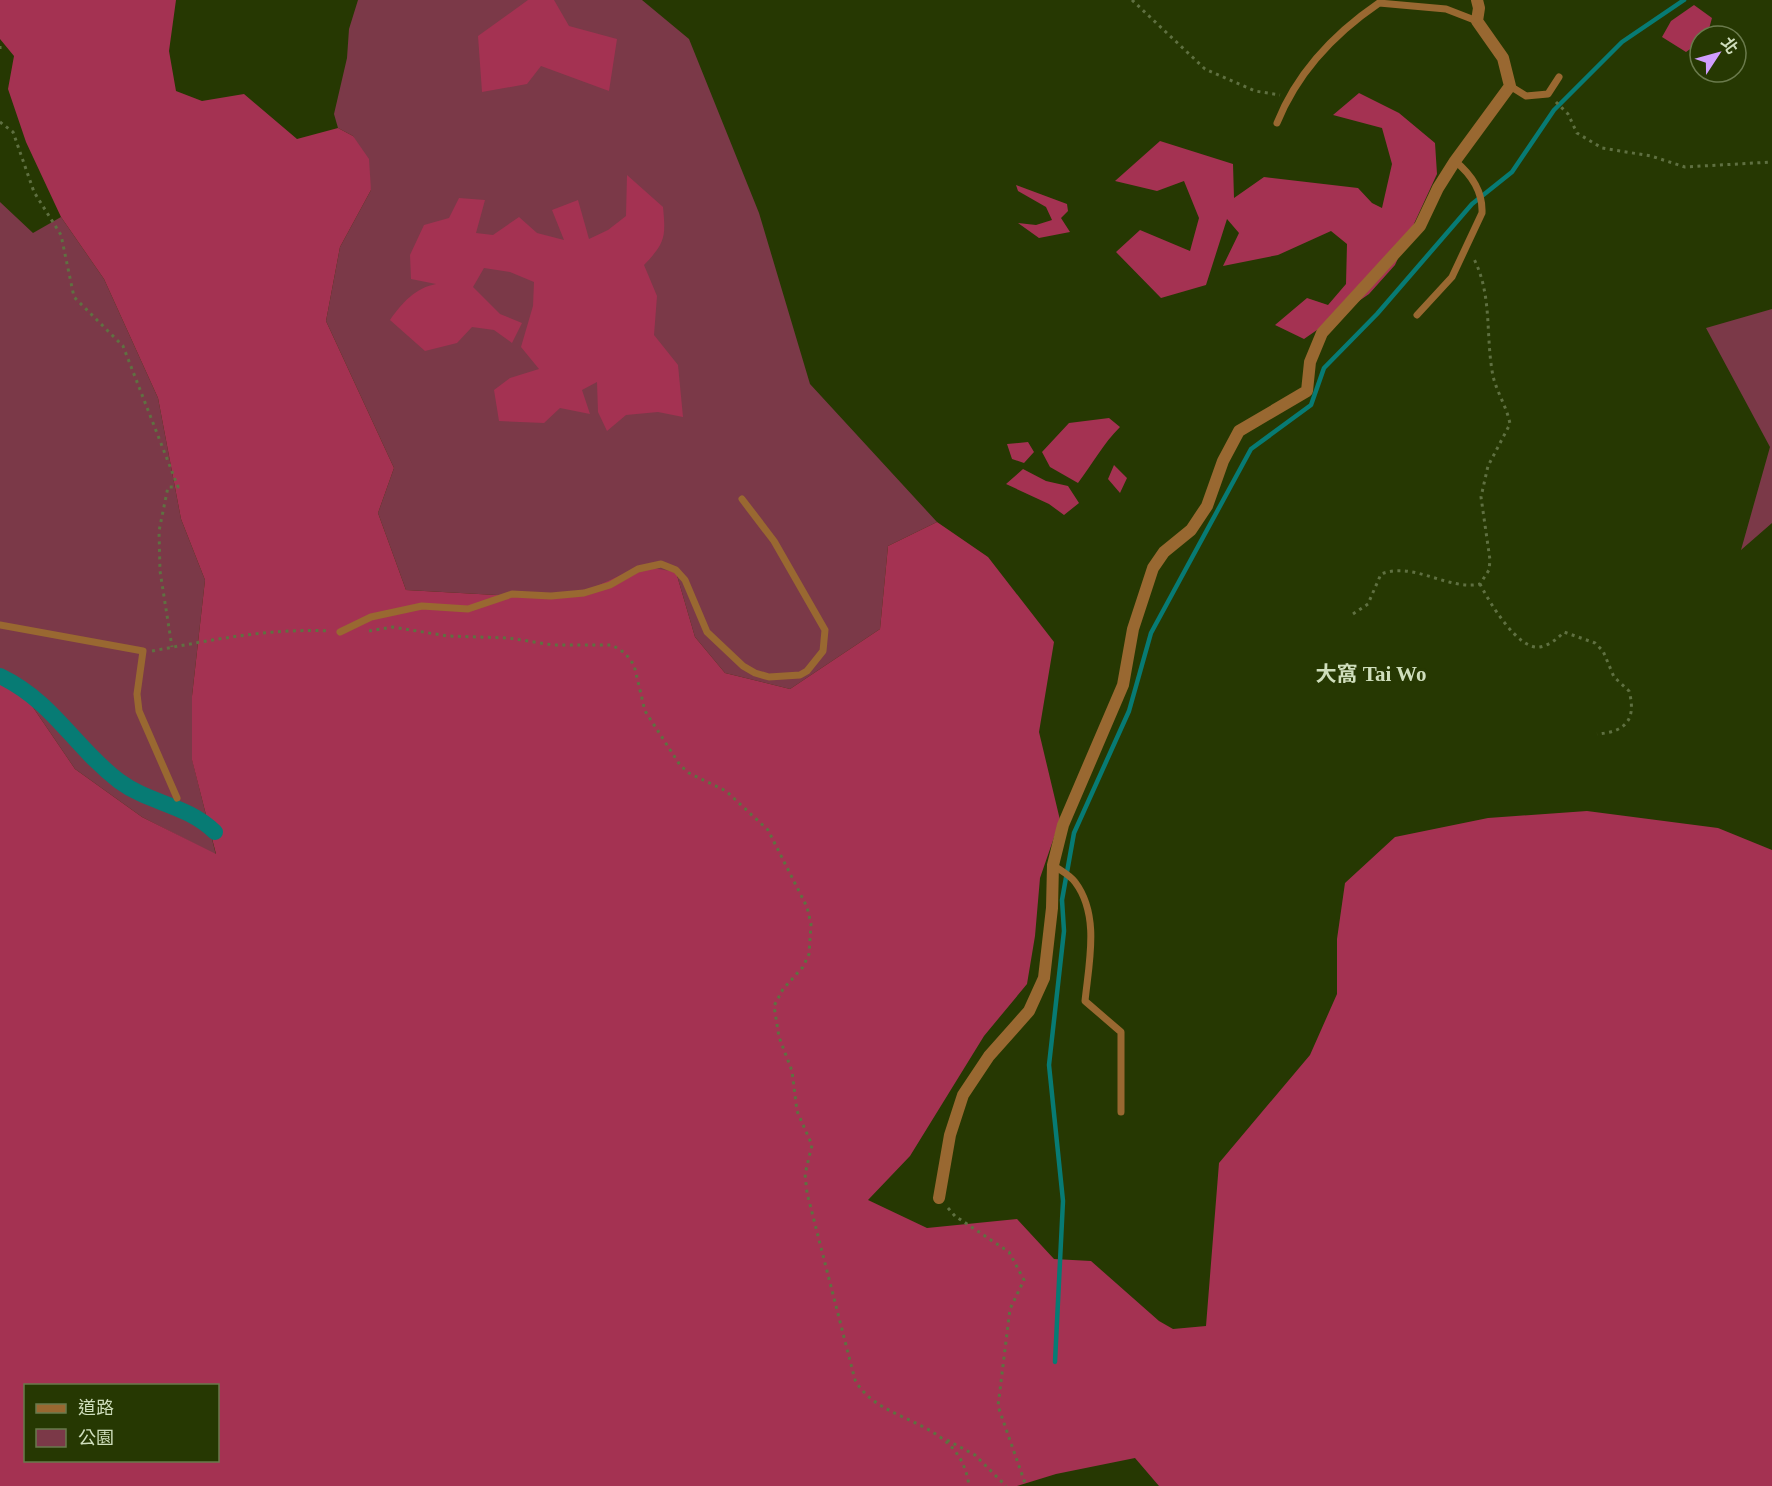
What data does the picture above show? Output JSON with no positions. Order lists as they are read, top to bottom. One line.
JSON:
{"districts":["大窩 Tai Wo"],"legend":["道路","公園"],"north":"top right"}
